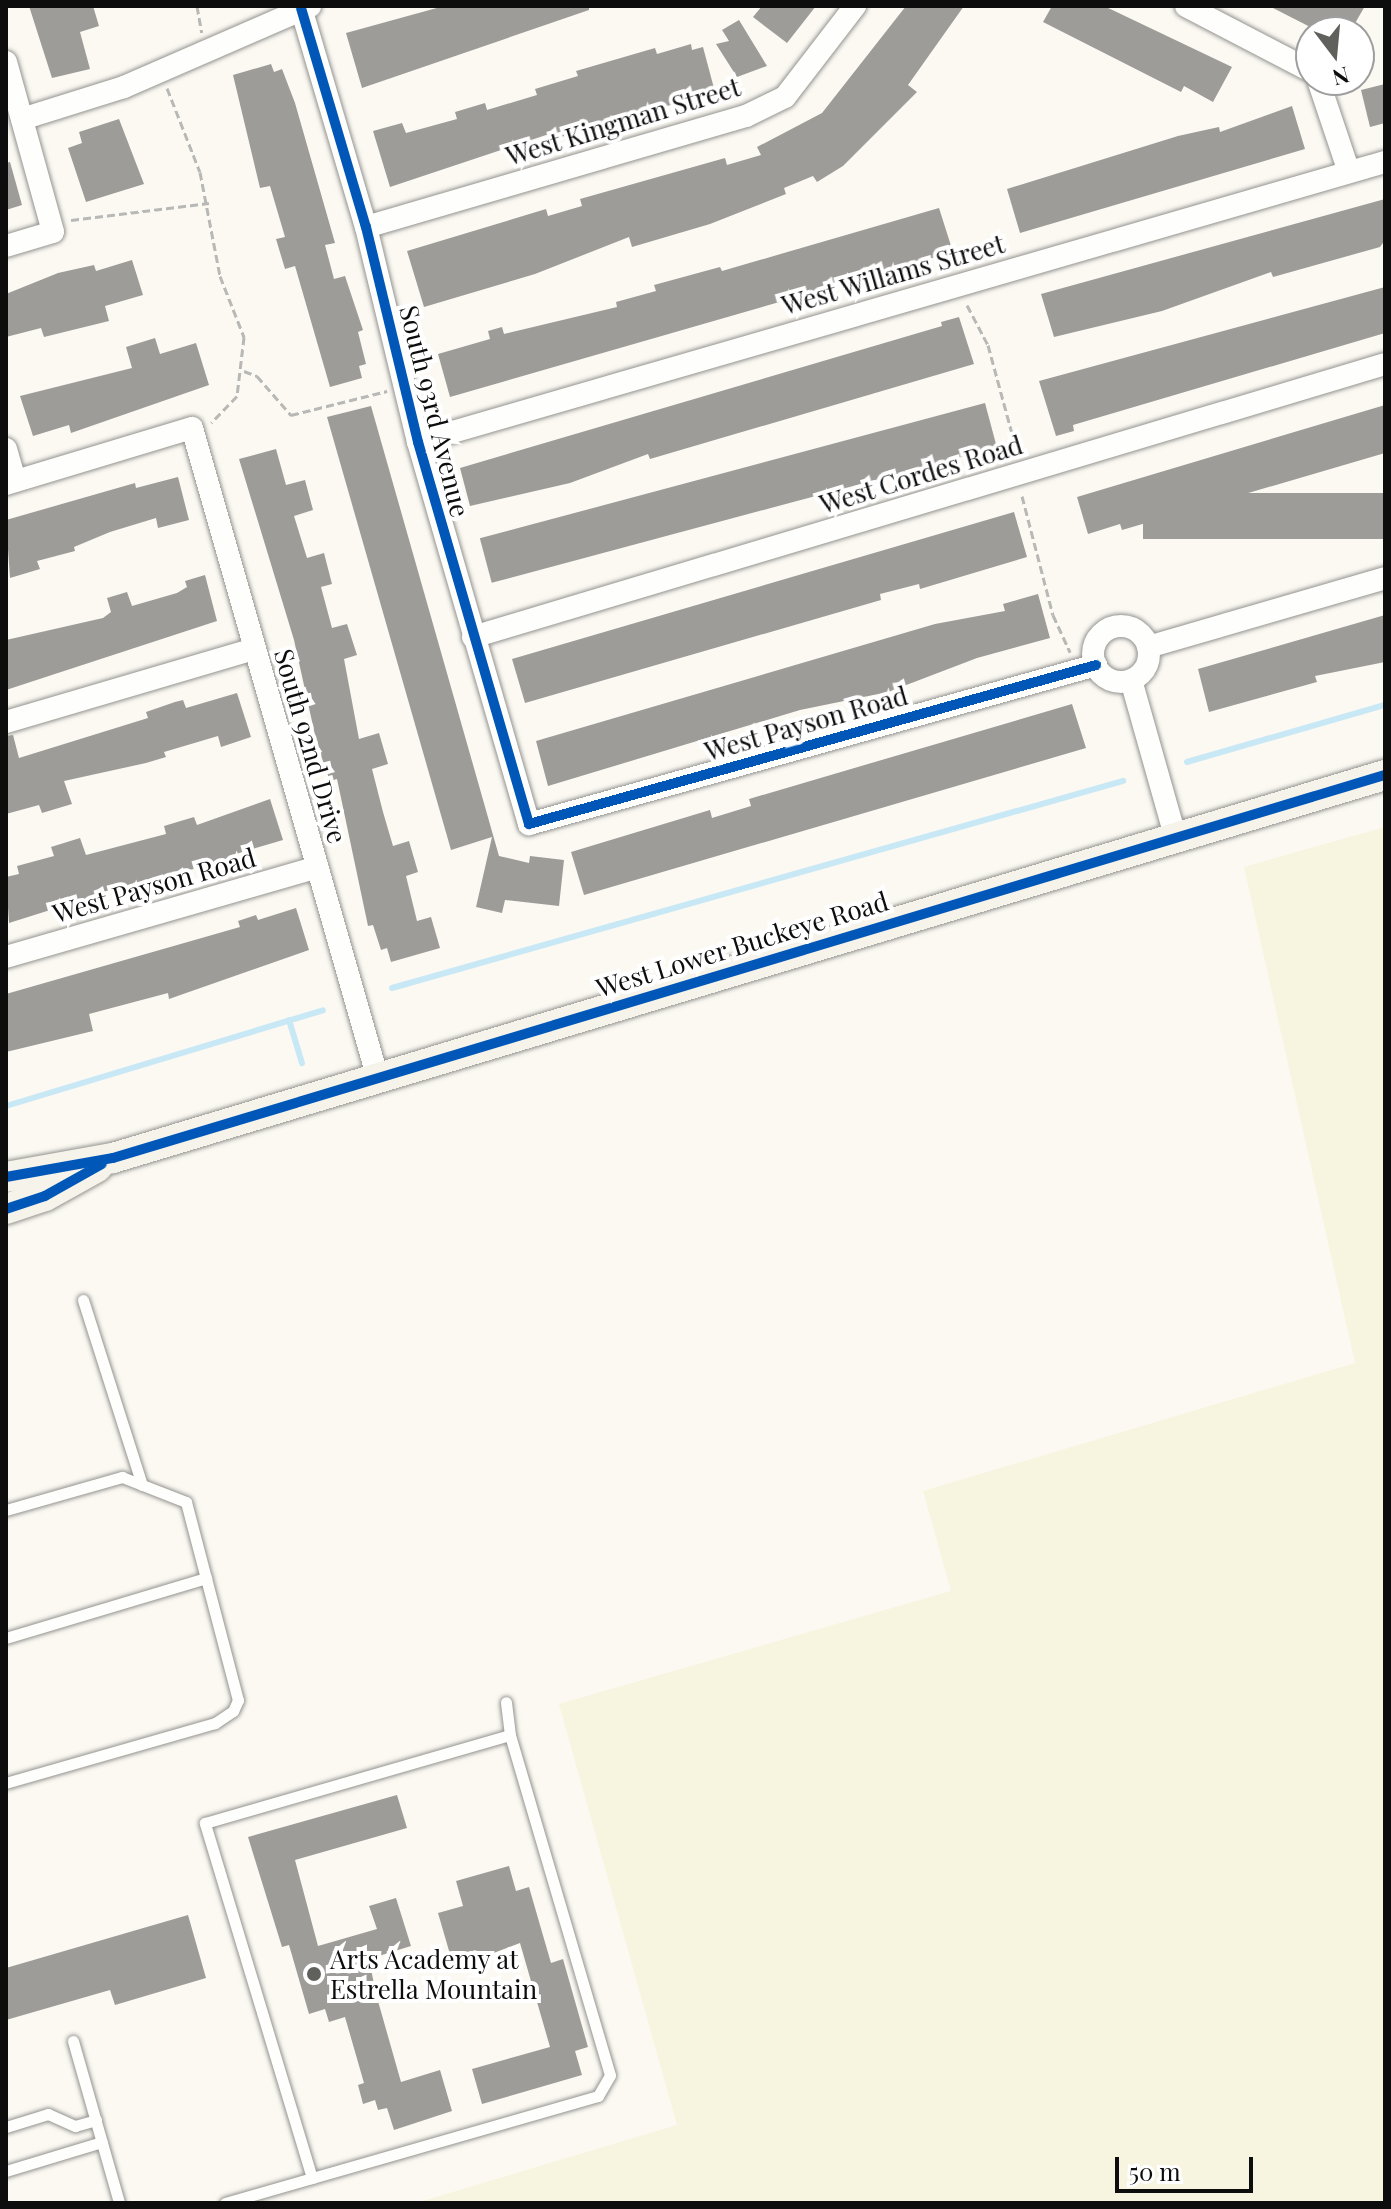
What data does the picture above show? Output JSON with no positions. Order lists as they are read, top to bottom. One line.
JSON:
{"streets":{"main road":["West Lower Buckeye Road"],"street":["West Kingman Street","West Willams Street","South 93rd Avenue","West Cordes Road","West Payson Road","South 92nd Drive"]},"crossings":[["West Kingman Street","South 93rd Avenue"],["West Willams Street","South 93rd Avenue"],["South 93rd Avenue","West Cordes Road"],["South 93rd Avenue","West Payson Road"],["West Payson Road","South 92nd Drive"],["South 92nd Drive","West Lower Buckeye Road"]],"places":["Arts Academy at Estrella Mountain"],"scale_bar":"50 m","north":"bottom"}
